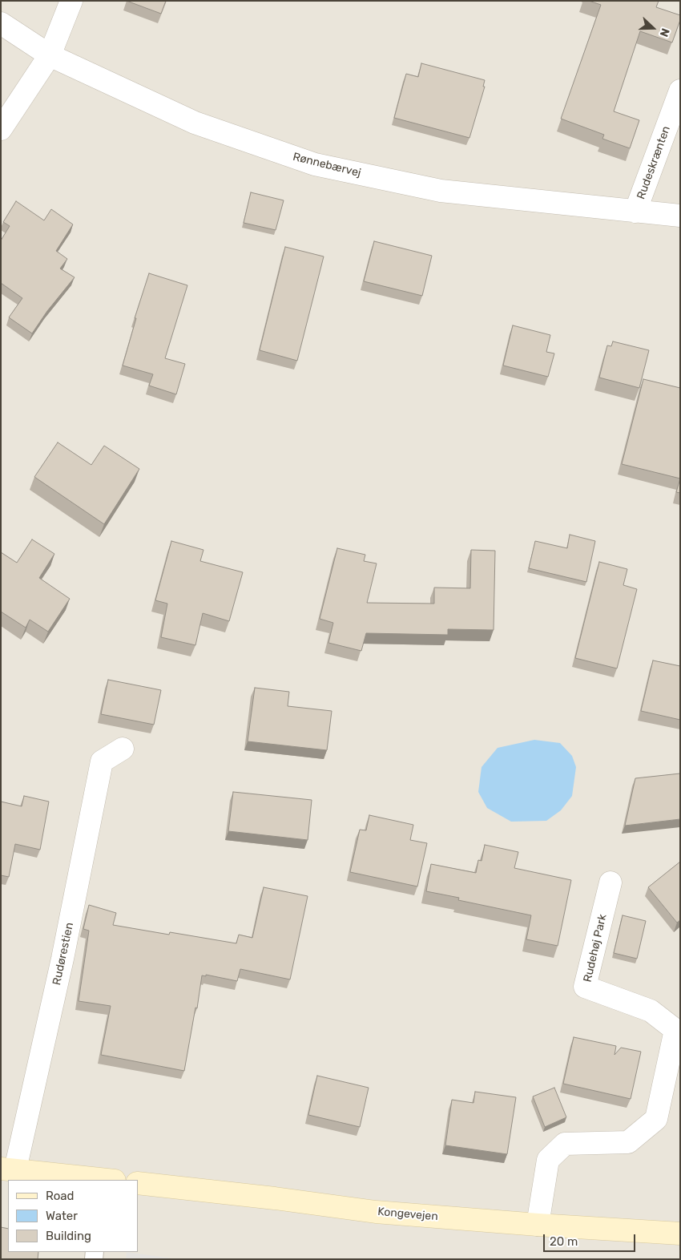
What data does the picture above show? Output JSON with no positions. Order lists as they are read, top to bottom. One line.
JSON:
{"streets":{"main road":["Kongevejen"],"street":["Rudeskrænten","Rønnebærvej","Rudehøj Park","Rudørestien"]},"crossings":[["Rudeskrænten","Rønnebærvej"],["Rudehøj Park","Kongevejen"]],"legend":["Road","Water","Building"],"scale_bar":"20 m","north":"right"}
